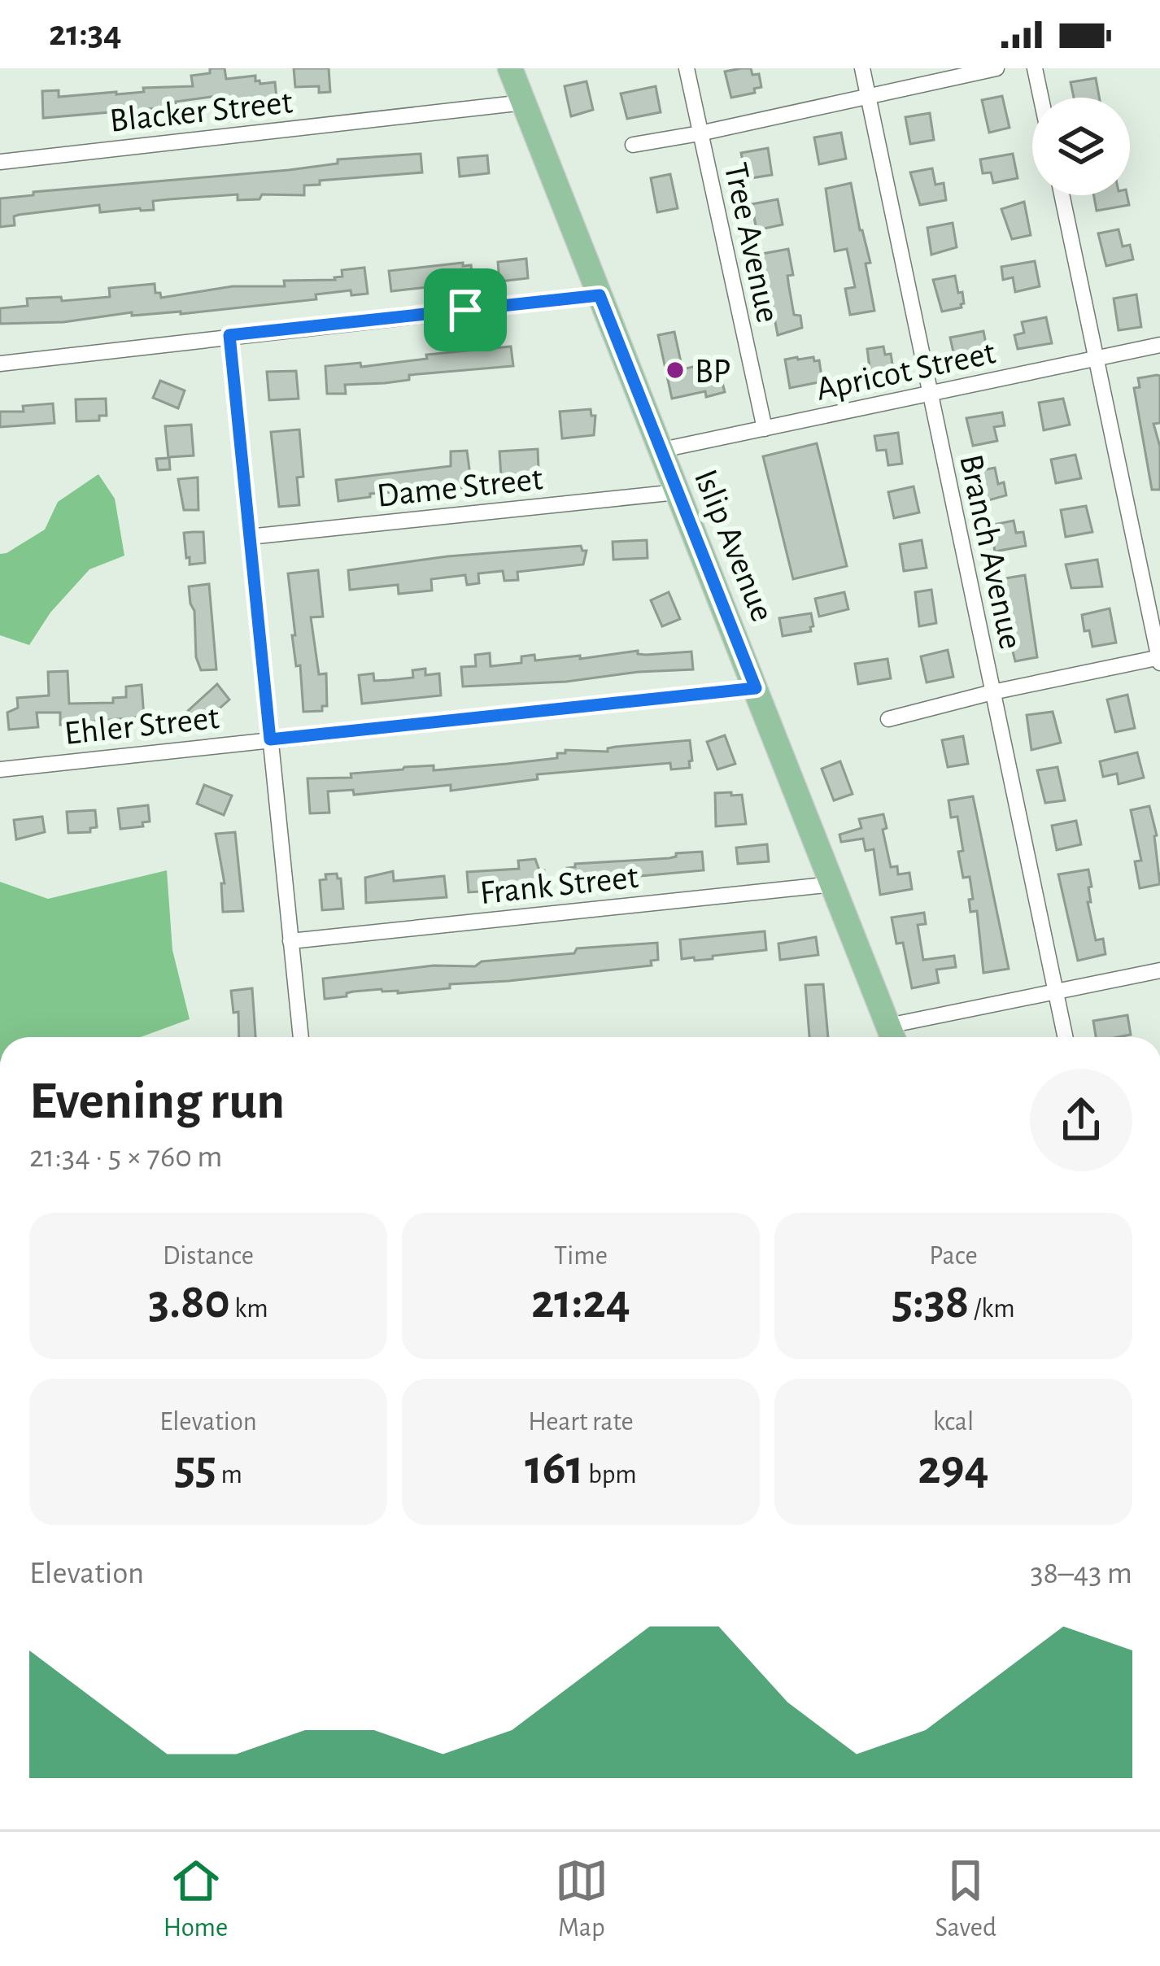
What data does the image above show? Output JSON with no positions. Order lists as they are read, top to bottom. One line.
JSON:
{"streets":{"main road":["Islip Avenue"],"street":["Blacker Street","Tree Avenue","Apricot Street","Dame Street","Branch Avenue","Ehler Street","Frank Street"]},"crossings":[["Blacker Street","Islip Avenue"],["Tree Avenue","Apricot Street"],["Apricot Street","Islip Avenue"],["Apricot Street","Branch Avenue"],["Dame Street","Islip Avenue"],["Islip Avenue","Ehler Street"],["Islip Avenue","Frank Street"]],"places":["BP"],"page":{"status":"21:34","heading":["Evening run","21:34 · 5 × 760 m"],"stats":[["Distance","3.80 km"],["Time","21:24"],["Pace","5:38 /km"],["Elevation","55 m"],["Heart rate","161 bpm"],["kcal","294"]],"chart":["Elevation","38–43 m"],"tabs":["Home","Map","Saved"]}}
